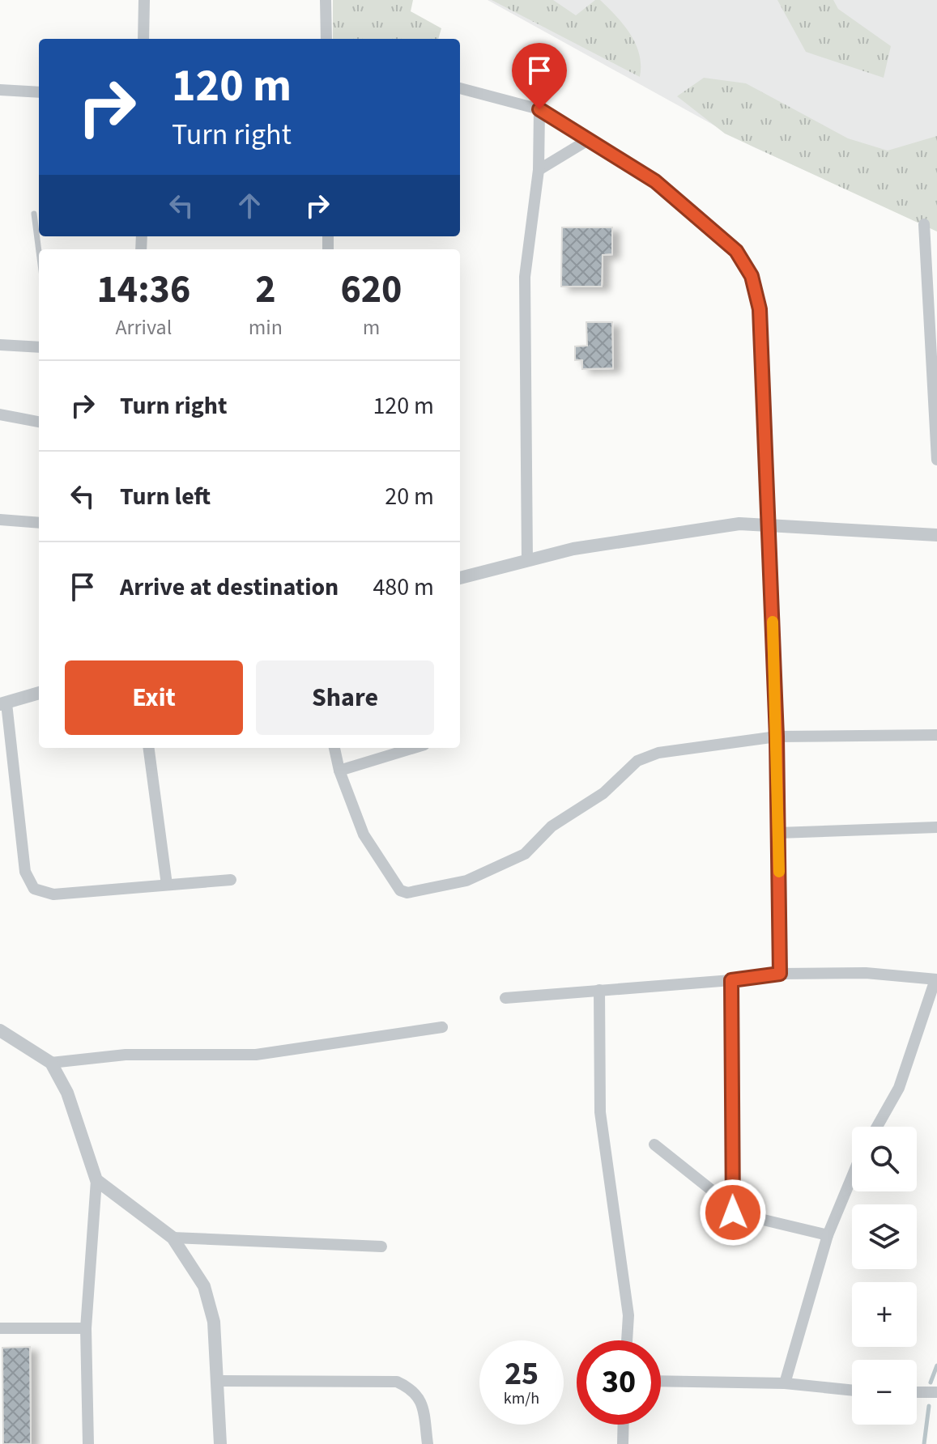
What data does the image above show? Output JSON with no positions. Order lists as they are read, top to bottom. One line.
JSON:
{"page":{"turn":["120 m","Turn right"],"eta":["14:36","Arrival","2","min","620","m"],"list":[{"name":"Turn right","value":"120 m"},{"name":"Turn left","value":"20 m"},{"name":"Arrive at destination","value":"480 m"}],"buttons":["Exit","Share"],"map_buttons":["+","−"],"speed":"25 km/h","limit":"30"}}
